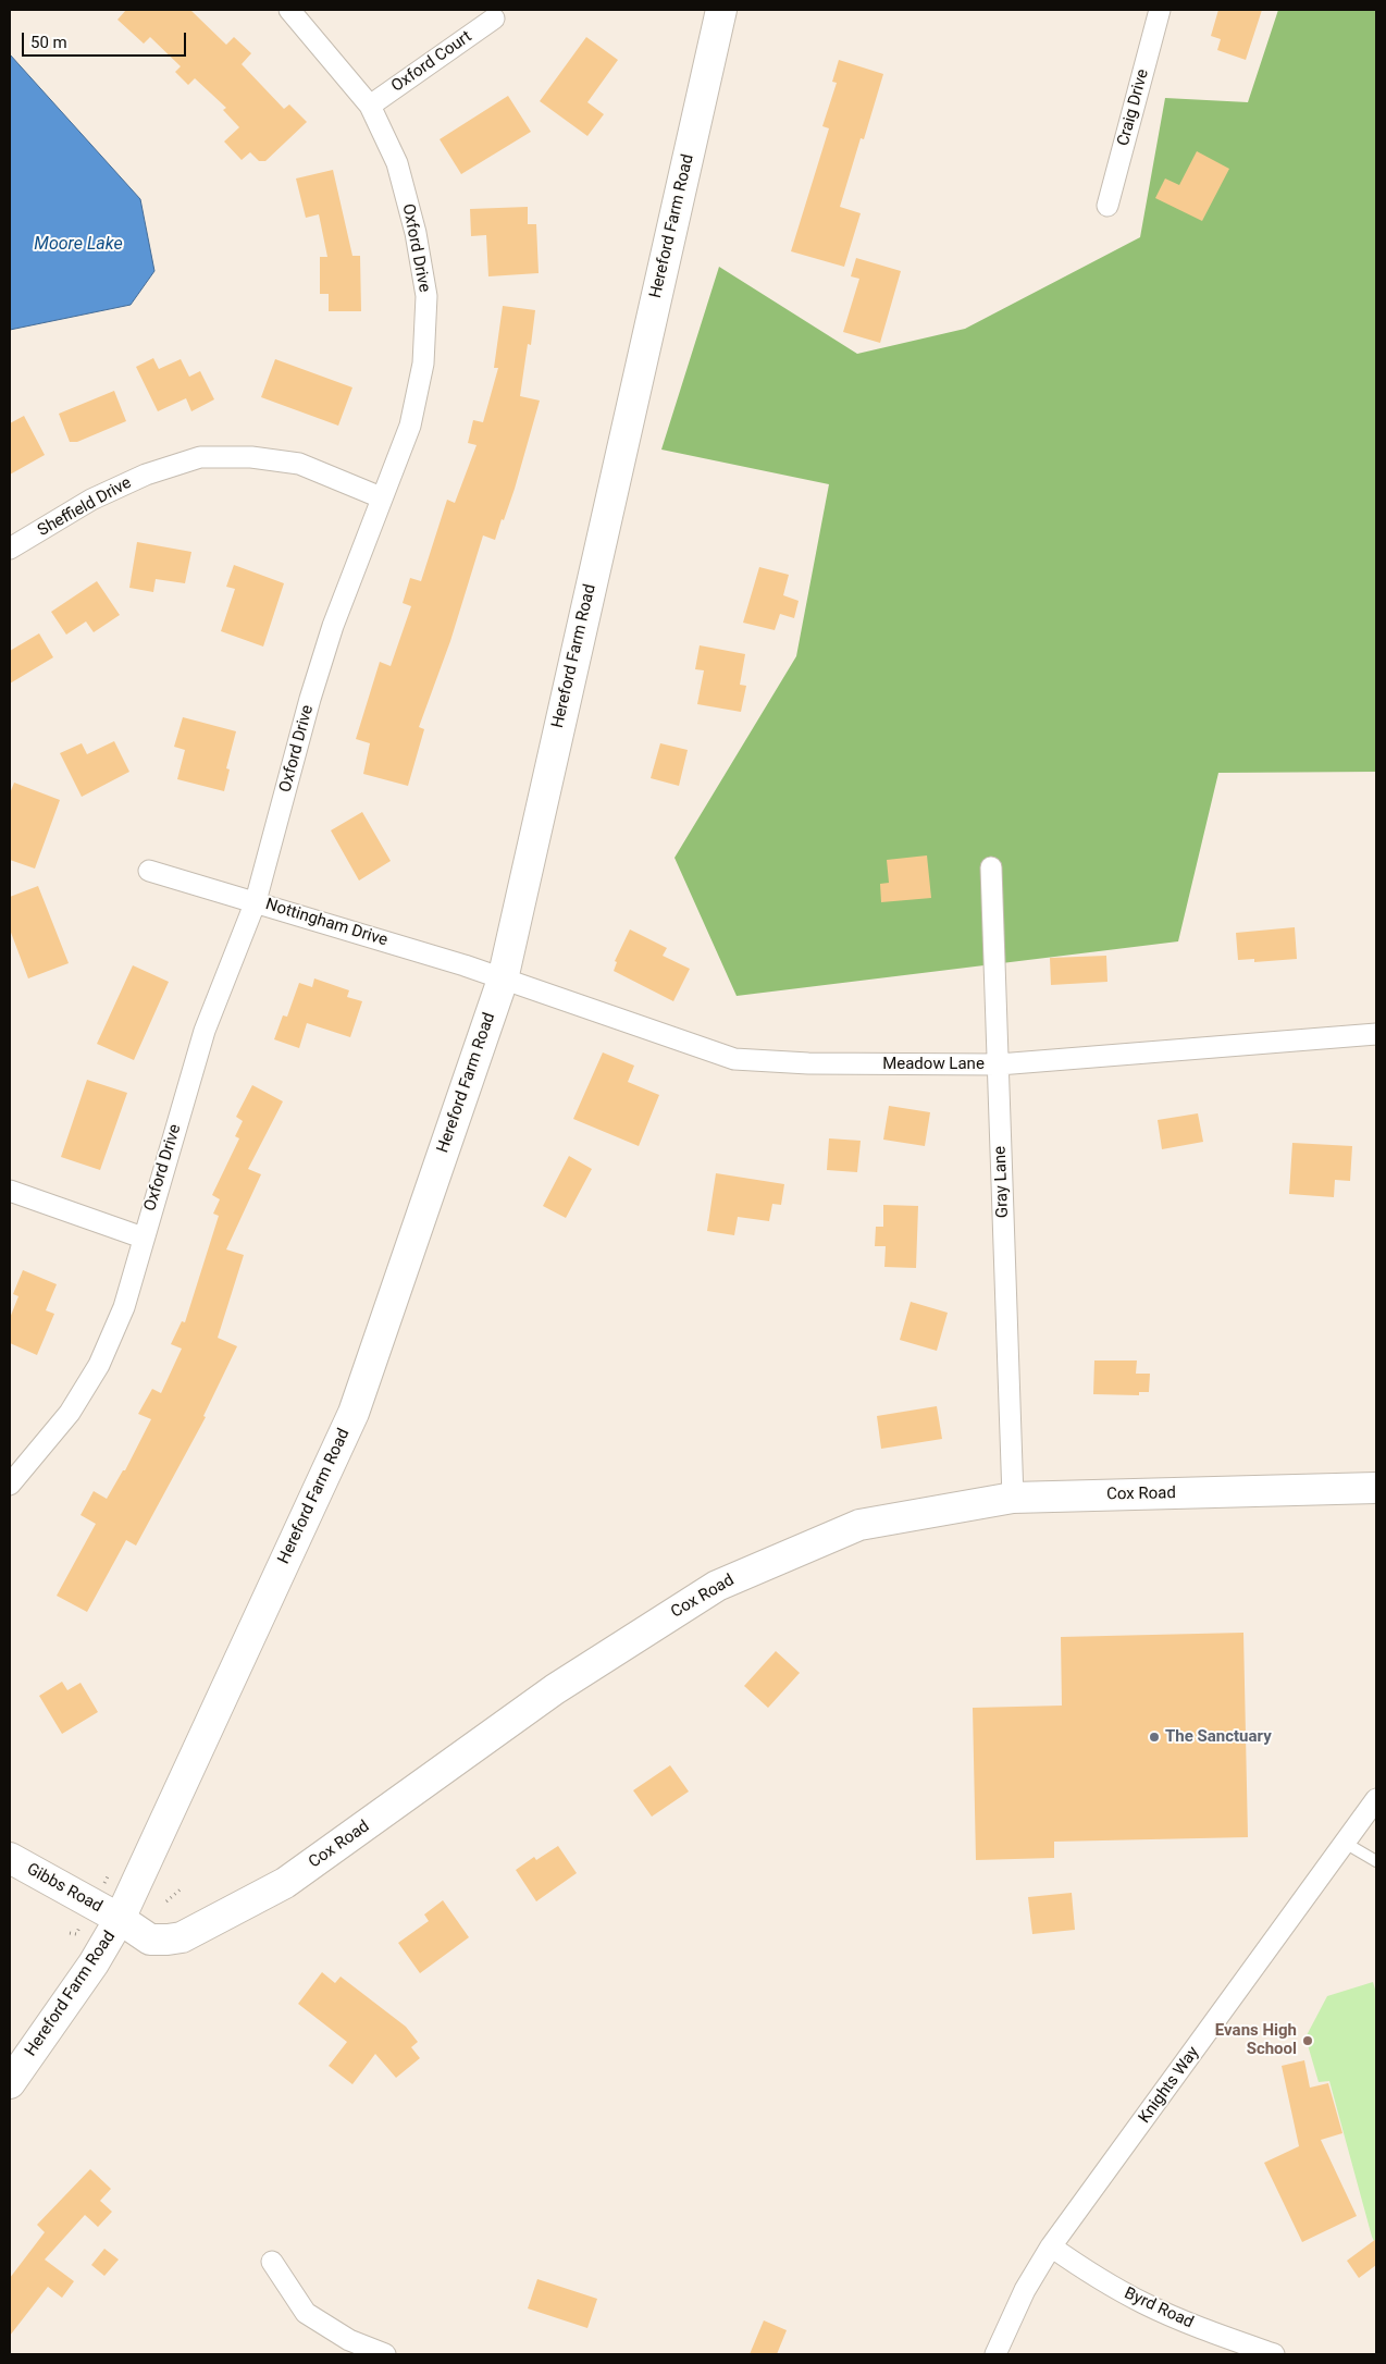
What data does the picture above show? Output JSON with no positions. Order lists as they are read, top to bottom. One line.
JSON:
{"streets":{"street":["Oxford Court","Craig Drive","Hereford Farm Road","Oxford Drive","Sheffield Drive","Nottingham Drive","Meadow Lane","Gray Lane","Cox Road","Gibbs Road","Knights Way","Byrd Road"]},"crossings":[["Oxford Court","Oxford Drive"],["Hereford Farm Road","Nottingham Drive"],["Hereford Farm Road","Meadow Lane"],["Hereford Farm Road","Cox Road"],["Hereford Farm Road","Gibbs Road"],["Oxford Drive","Sheffield Drive"],["Oxford Drive","Nottingham Drive"],["Nottingham Drive","Meadow Lane"],["Meadow Lane","Gray Lane"],["Gray Lane","Cox Road"],["Cox Road","Gibbs Road"],["Knights Way","Byrd Road"]],"water":["Moore Lake"],"places":["The Sanctuary","Evans High School"],"scale_bar":"50 m"}
